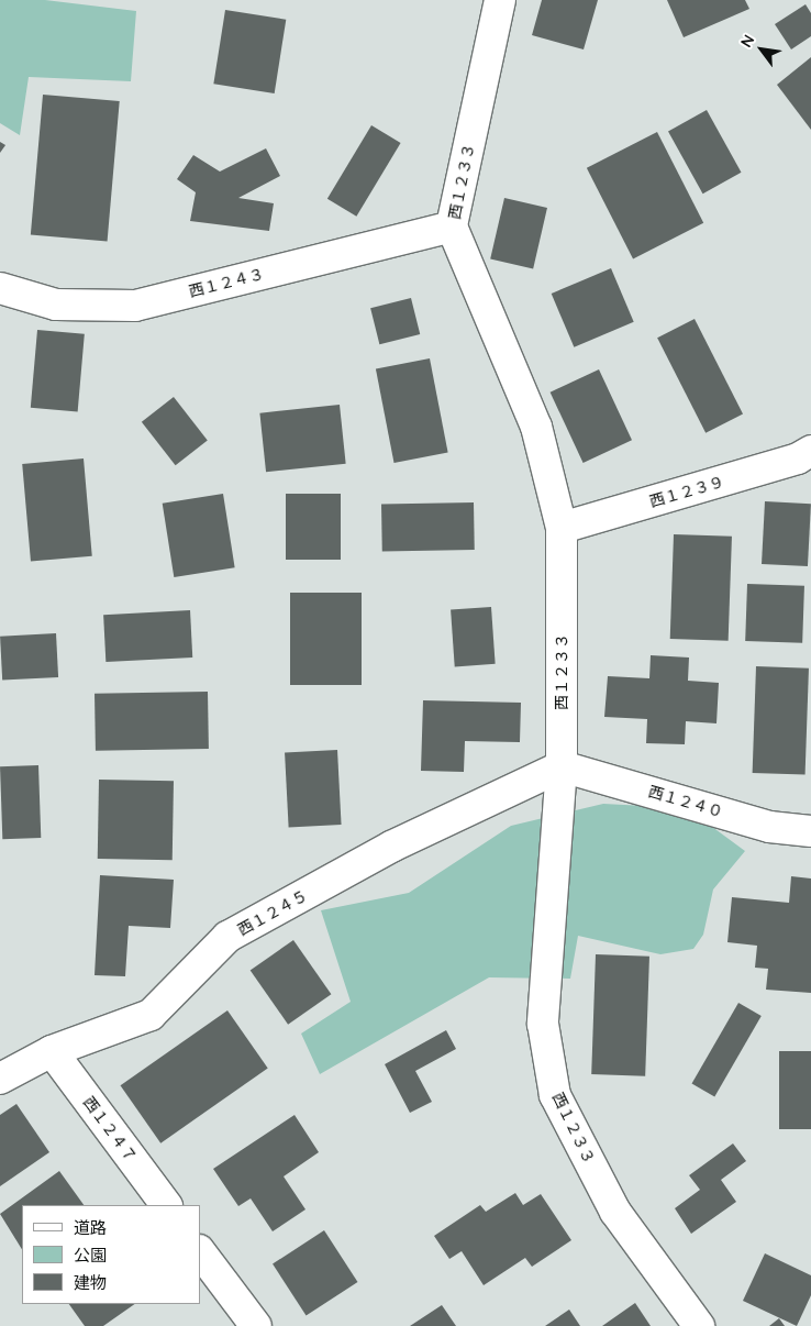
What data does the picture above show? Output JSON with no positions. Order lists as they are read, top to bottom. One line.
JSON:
{"streets":{"street":["西１２３３","西１２４３","西１２３９","西１２４０","西１２４５","西１２４７"]},"crossings":[["西１２３３","西１２４３"],["西１２３３","西１２３９"],["西１２３３","西１２４０"],["西１２３３","西１２４５"],["西１２４０","西１２４５"],["西１２４５","西１２４７"]],"legend":["道路","公園","建物"],"north":"top left"}
